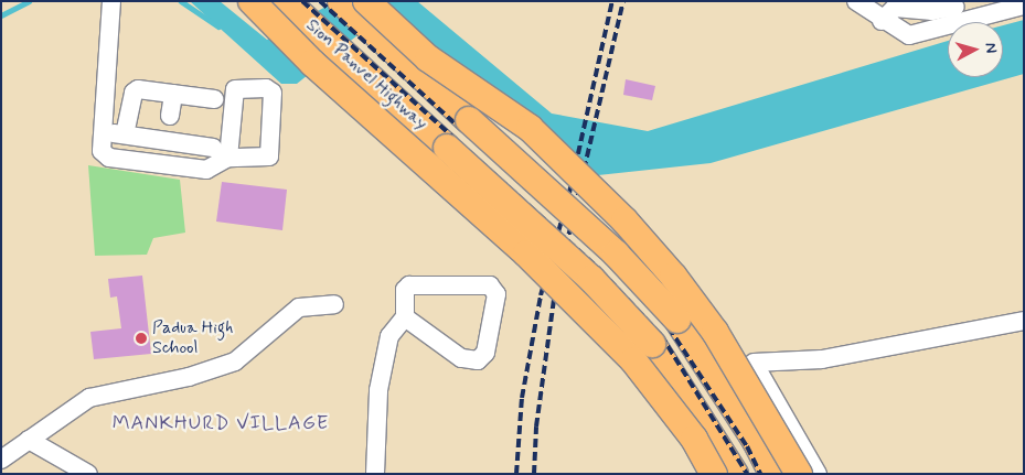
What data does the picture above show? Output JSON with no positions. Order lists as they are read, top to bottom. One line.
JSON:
{"streets":{"highway":["Sion Panvel Highway"]},"districts":["MANKHURD VILLAGE"],"places":["Padua High School"],"north":"right"}
